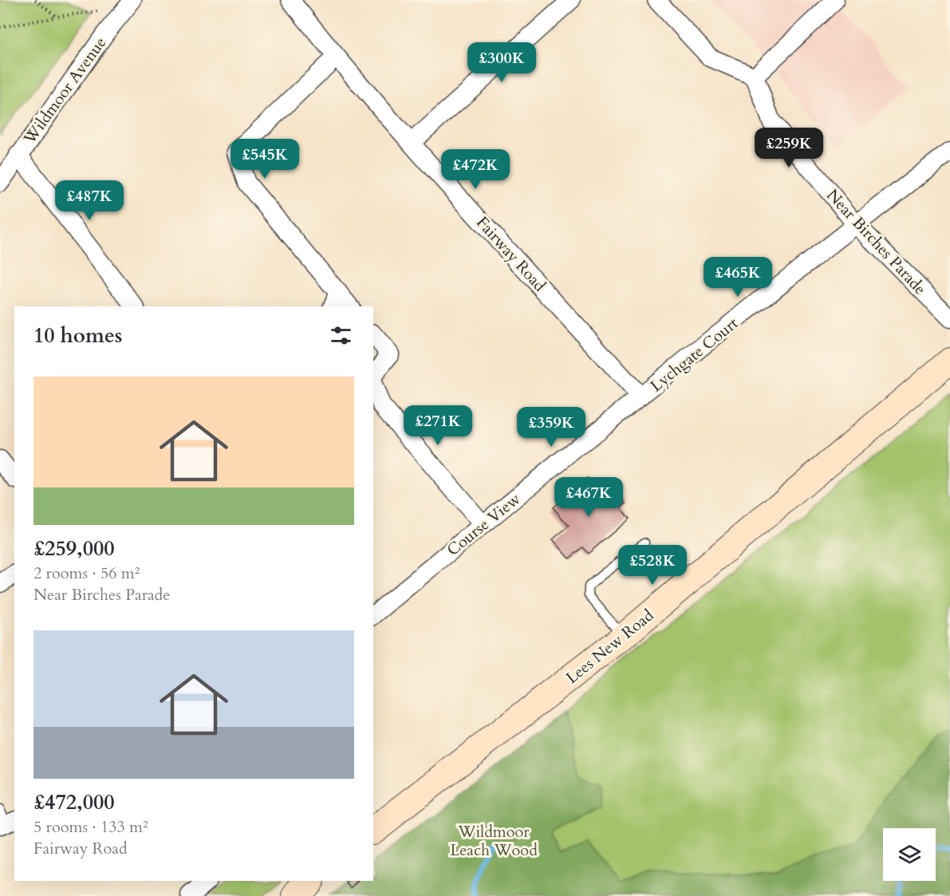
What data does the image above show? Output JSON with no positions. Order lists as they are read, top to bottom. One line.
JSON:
{"streets":{"street":["Wildmoor Avenue","Near Birches Parade","Fairway Road","Lychgate Court","Course View","Lees New Road"]},"crossings":[["Near Birches Parade","Lychgate Court"],["Fairway Road","Lychgate Court"],["Fairway Road","Course View"],["Lychgate Court","Course View"]],"parks":["Wildmoor Leach Wood"],"page":{"price":["£300K","£259K","£545K","£472K","£487K","£465K","£271K","£359K","£467K","£528K"],"heading":"10 homes","list":[{"name":"£259,000","note":"2 rooms · 56 m² · Near Birches Parade"},{"name":"£472,000","note":"5 rooms · 133 m² · Fairway Road"}]}}
